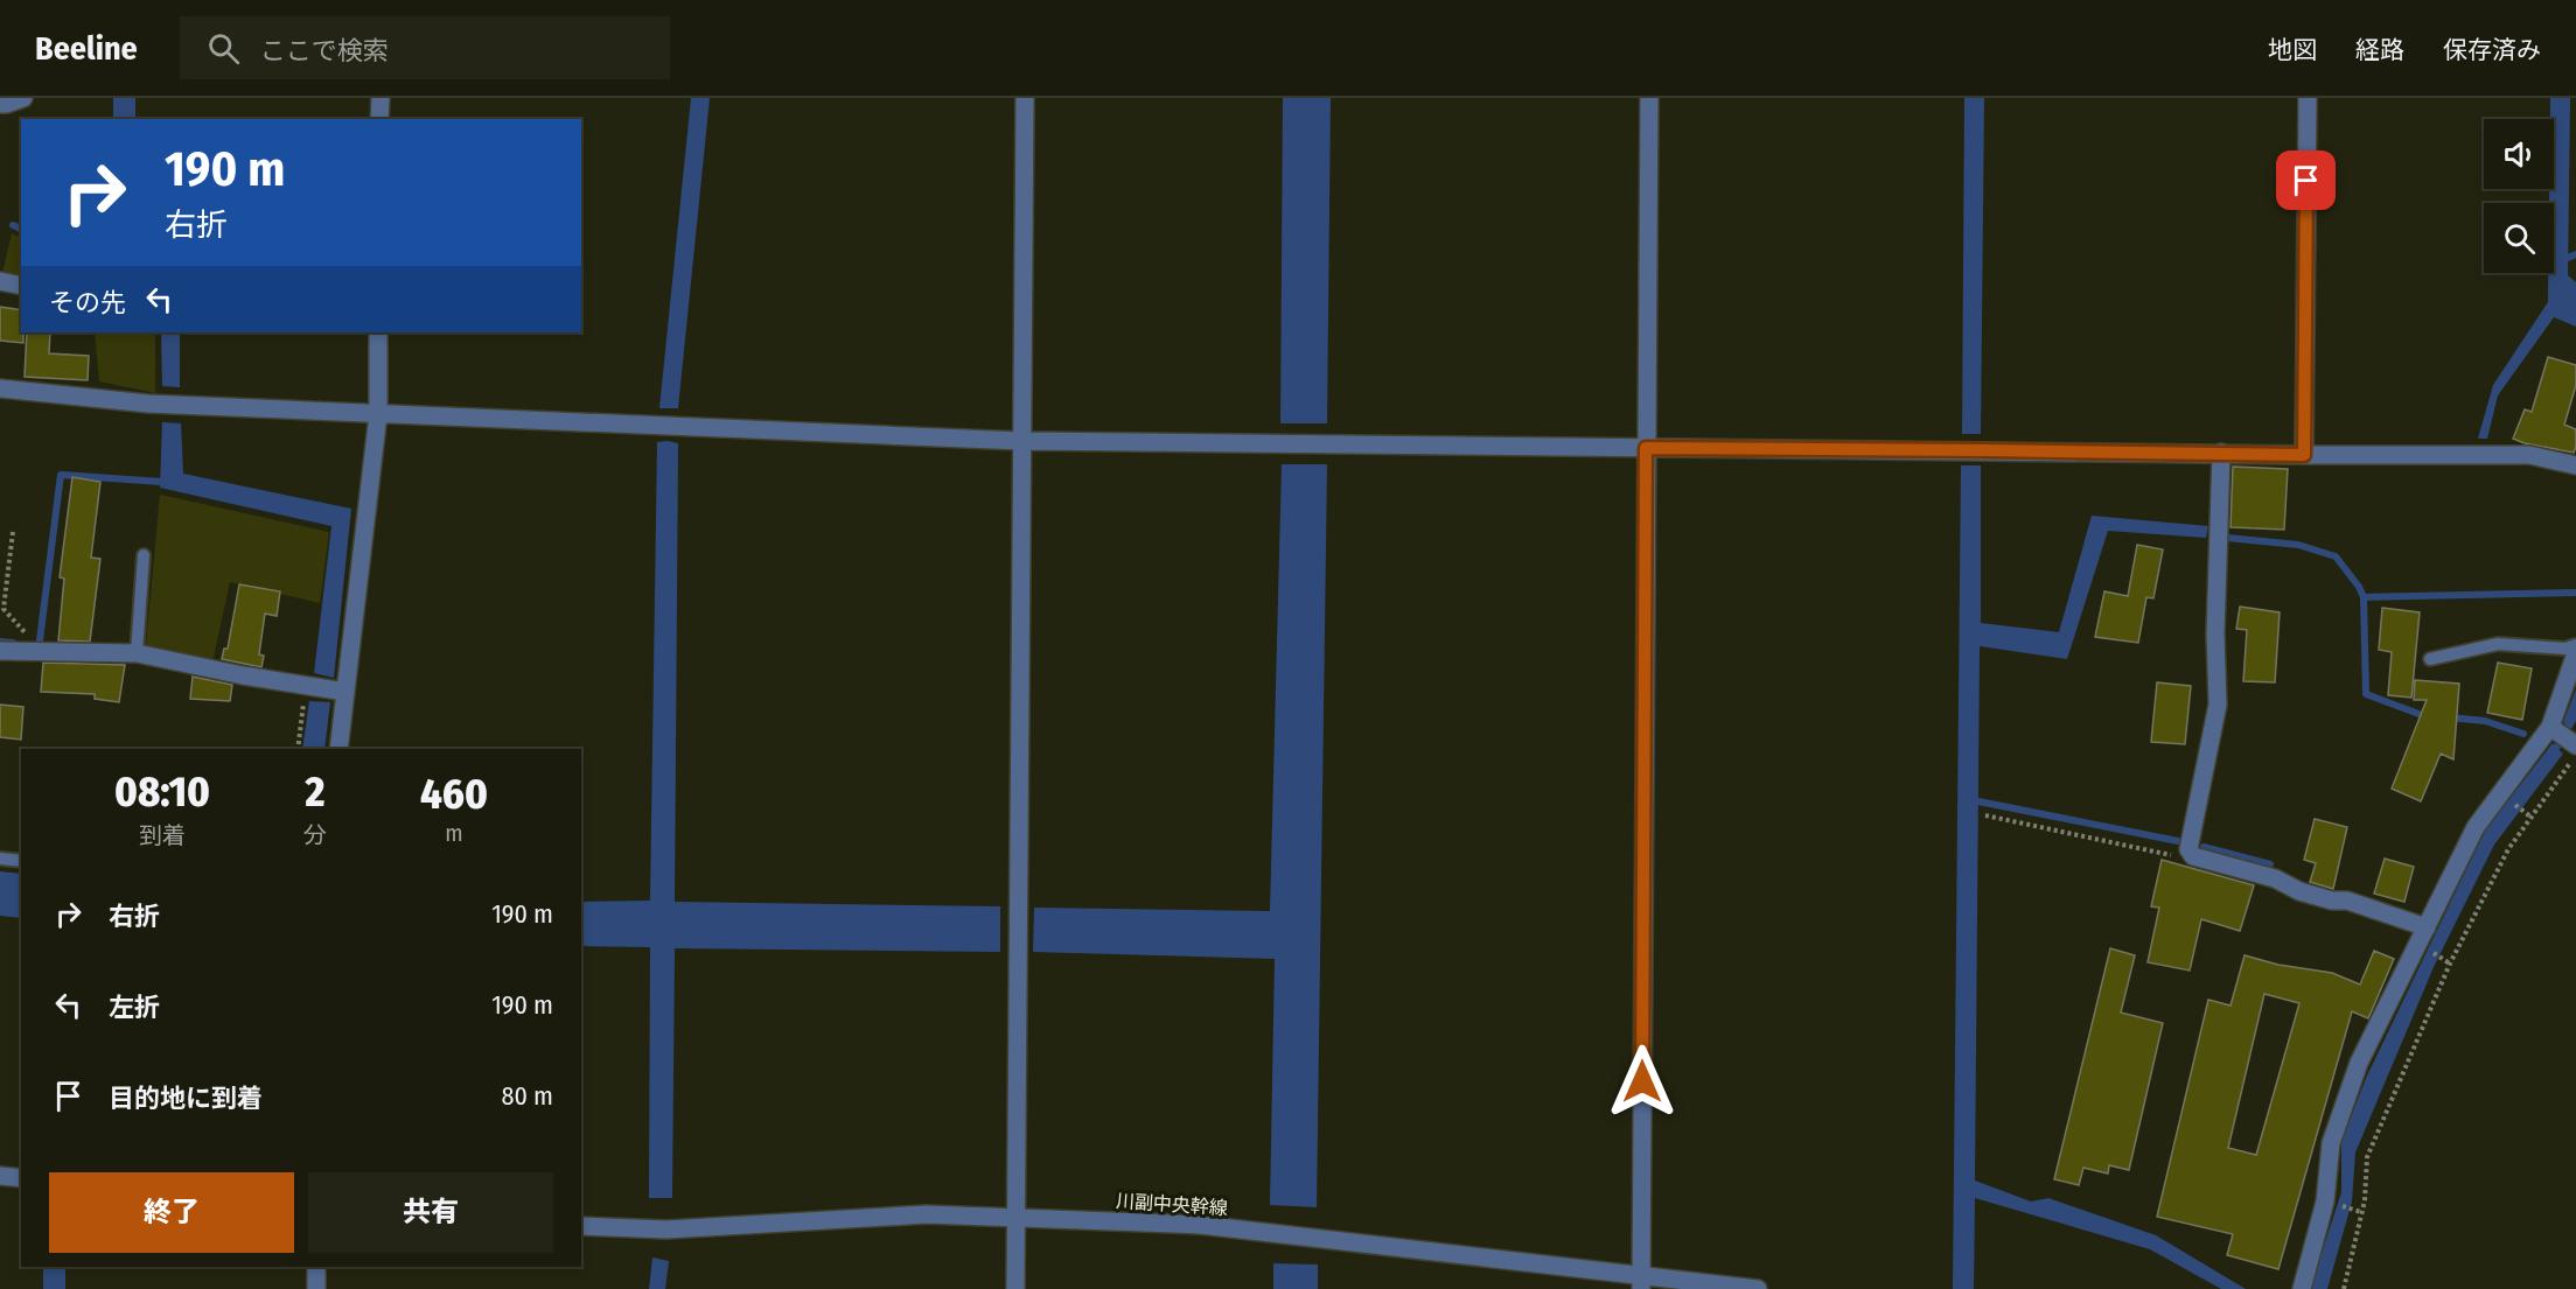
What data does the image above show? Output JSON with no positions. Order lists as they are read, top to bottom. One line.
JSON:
{"streets":{"street":["川副中央幹線"]},"page":{"header":"Beeline","search":"ここで検索","nav":["地図","経路","保存済み"],"turn":["190 m","右折"],"then":"その先","eta":["08:10","到着","2","分","460","m"],"list":[{"name":"右折","value":"190 m"},{"name":"左折","value":"190 m"},{"name":"目的地に到着","value":"80 m"}],"buttons":["終了","共有"]}}
